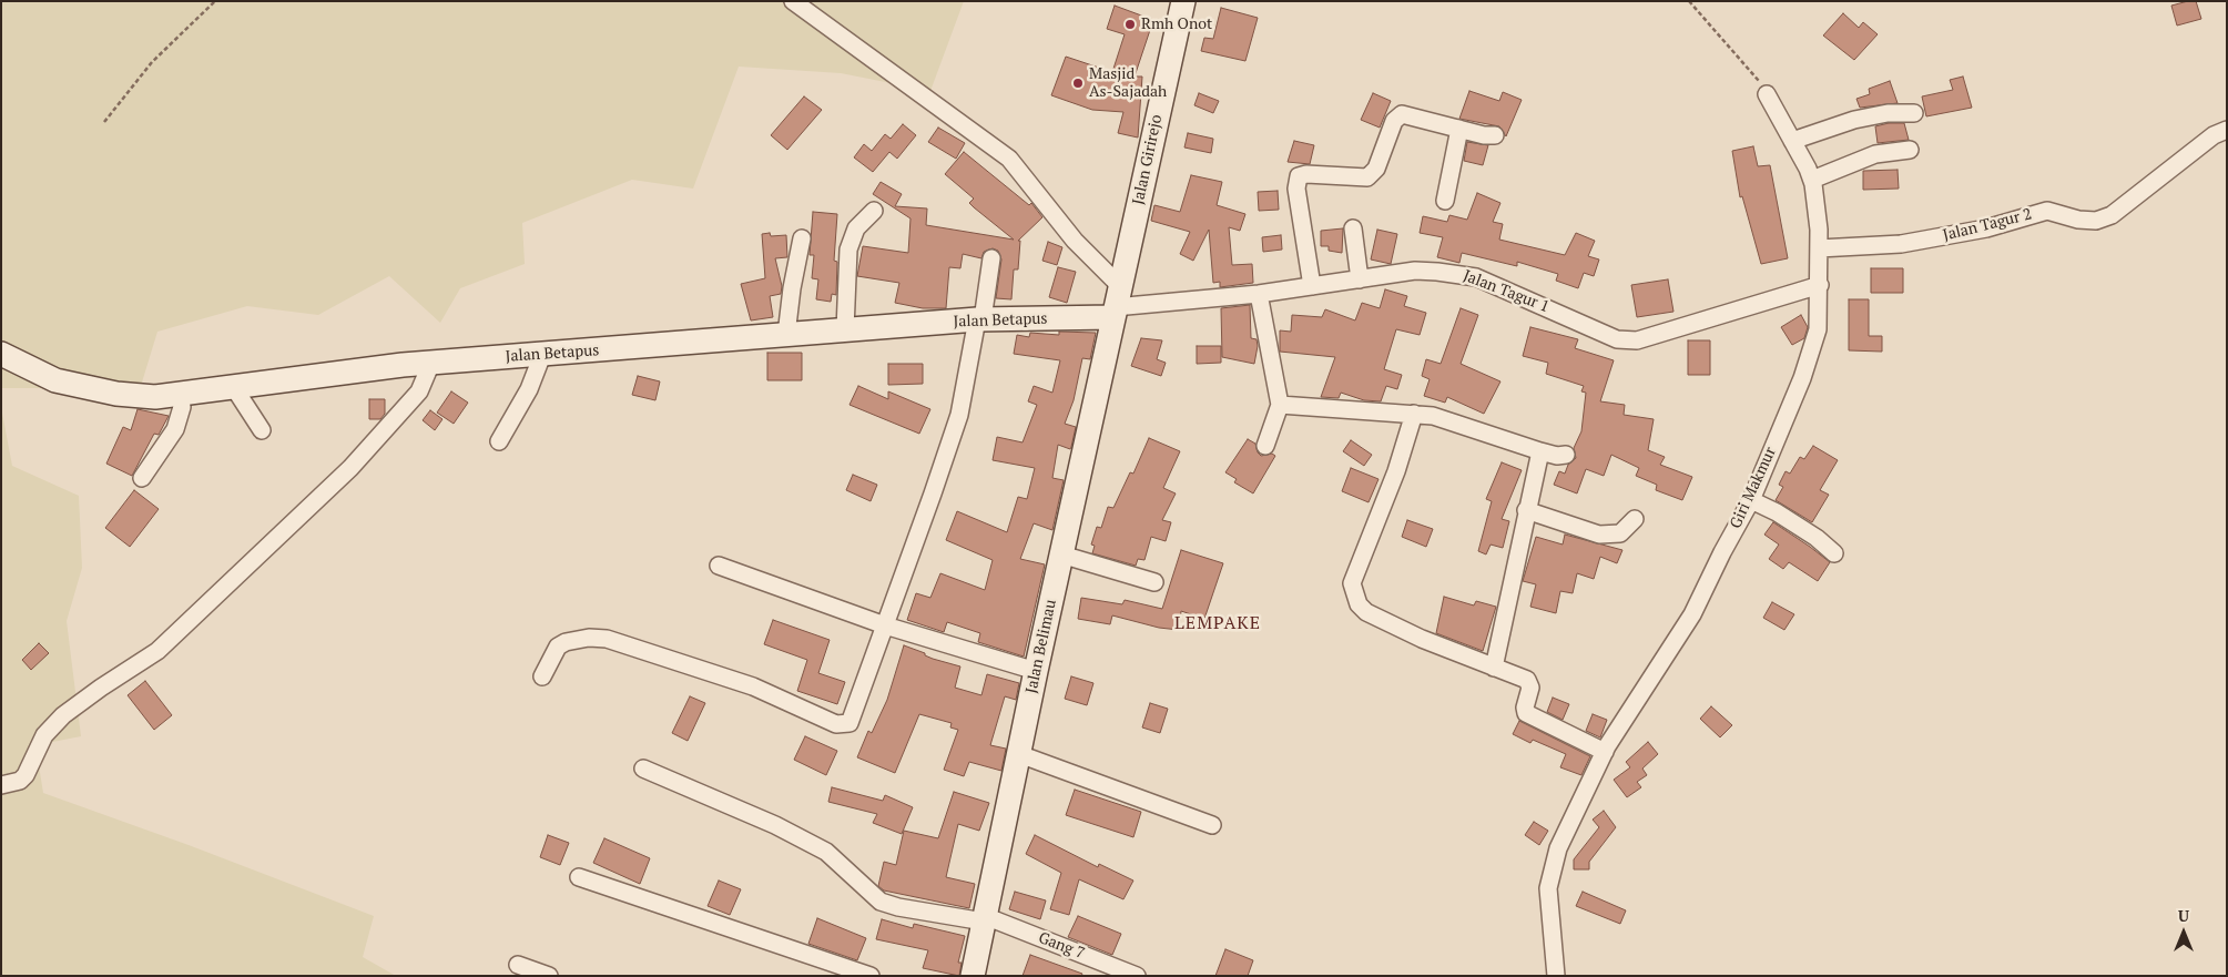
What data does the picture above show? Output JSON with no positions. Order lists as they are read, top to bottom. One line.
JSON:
{"streets":{"street":["Jalan Girirejo","Jalan Tagur 2","Jalan Tagur 1","Jalan Betapus","Giri Makmur","Jalan Belimau","Gang 7"]},"crossings":[["Jalan Girirejo","Jalan Tagur 1"],["Jalan Girirejo","Jalan Betapus"],["Jalan Girirejo","Jalan Belimau"],["Jalan Tagur 2","Giri Makmur"],["Jalan Tagur 1","Jalan Betapus"],["Jalan Tagur 1","Giri Makmur"],["Jalan Tagur 1","Jalan Belimau"],["Jalan Betapus","Jalan Belimau"],["Jalan Belimau","Gang 7"]],"districts":["LEMPAKE"],"places":["Rmh Onot","Masjid As-Sajadah"],"north":"top"}
